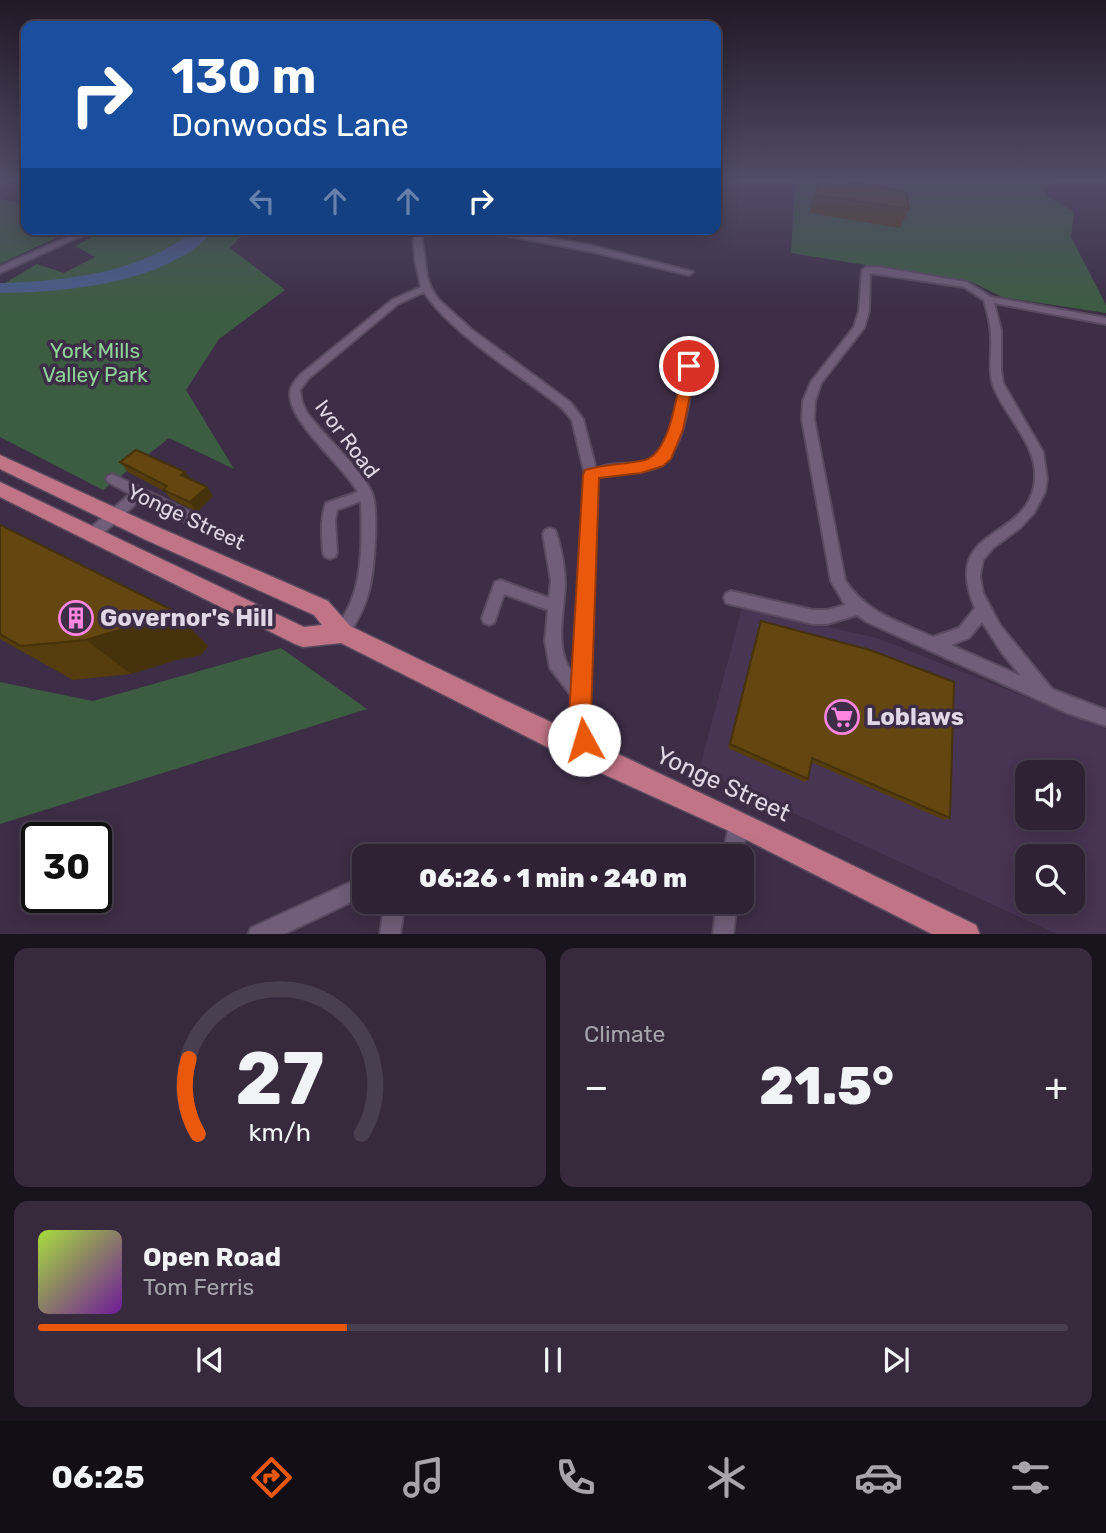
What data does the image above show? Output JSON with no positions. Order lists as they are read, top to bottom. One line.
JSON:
{"streets":{"main road":["Yonge Street"],"street":["Ivor Road"]},"crossings":[["Ivor Road","Yonge Street"]],"parks":["York Mills Valley Park"],"places":{"building":["Governor's Hill"],"supermarket":["Loblaws"]},"page":{"turn":["130 m","Donwoods Lane"],"limit":"30","trip":"06:26 · 1 min · 240 m","tile":"Climate","heat":["−","21.5°","+"],"song":["Open Road","Tom Ferris"],"tabs":"06:25","gauge":["27","km/h"]}}
